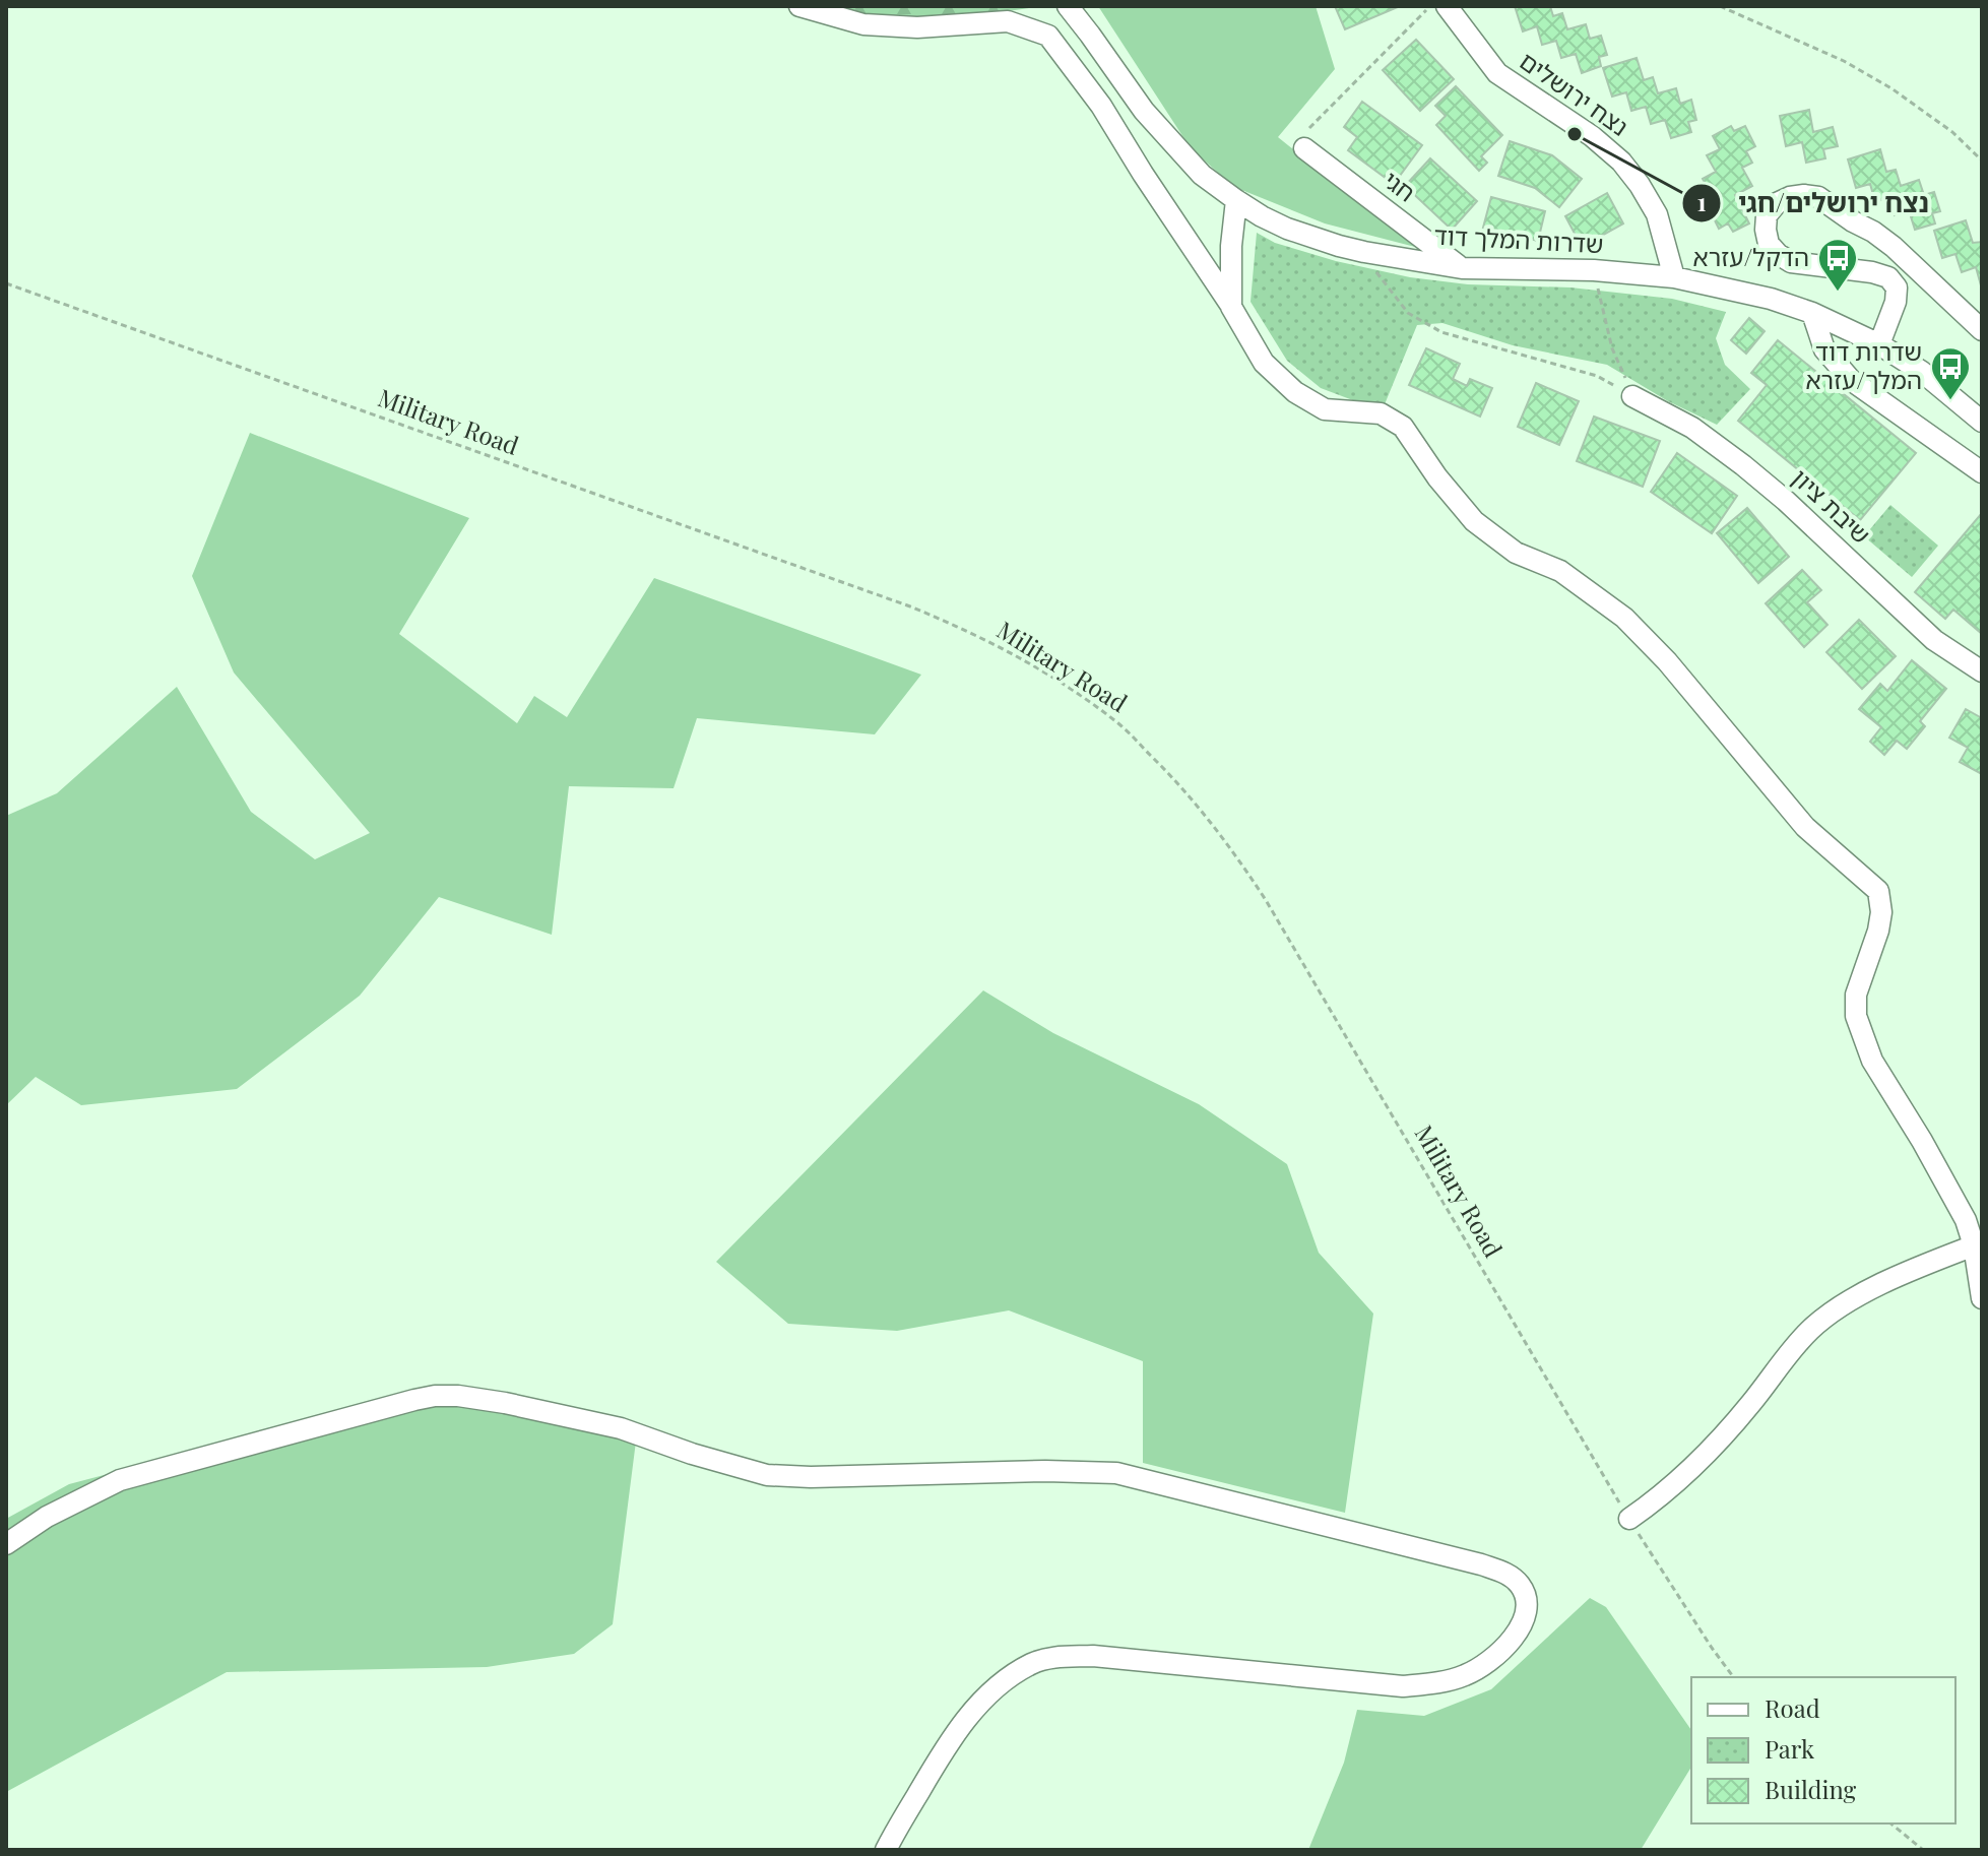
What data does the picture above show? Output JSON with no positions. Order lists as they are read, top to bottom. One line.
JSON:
{"streets":{"street":["נצח ירושלים","חגי","שדרות המלך דוד","שיבת ציון"],"path":["Military Road"]},"crossings":[["נצח ירושלים","שדרות המלך דוד"],["חגי","שדרות המלך דוד"]],"places":{"other":["נצח ירושלים/חגי"],"bus stop":["הדקל/עזרא","שדרות דוד המלך/עזרא"]},"legend":["Road","Park","Building"]}
